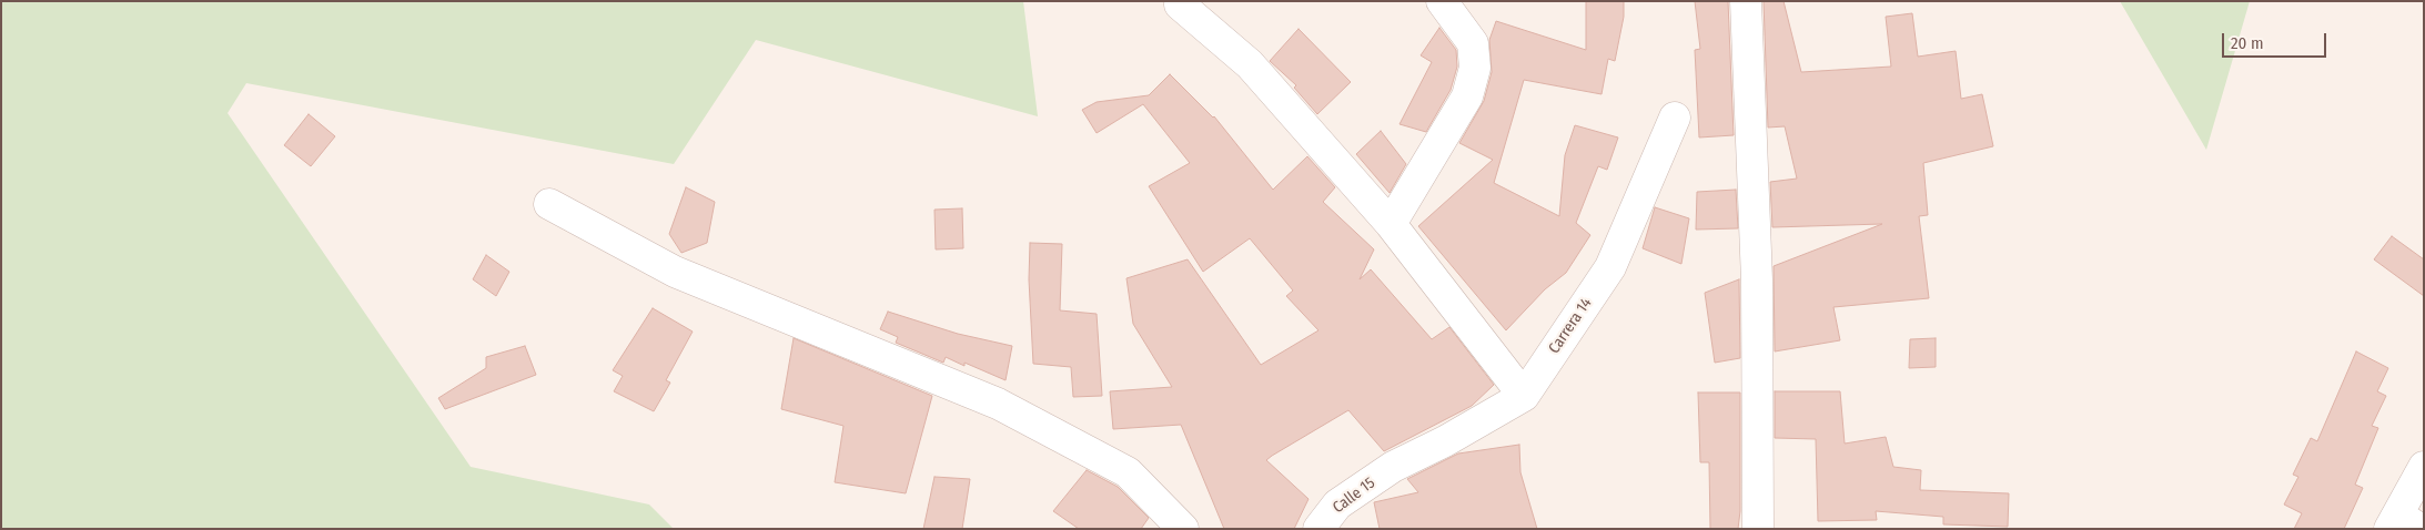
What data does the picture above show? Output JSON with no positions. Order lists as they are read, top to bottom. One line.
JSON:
{"streets":{"street":["Carrera 14","Calle 15"]},"crossings":[["Carrera 14","Calle 15"]],"scale_bar":"20 m"}
